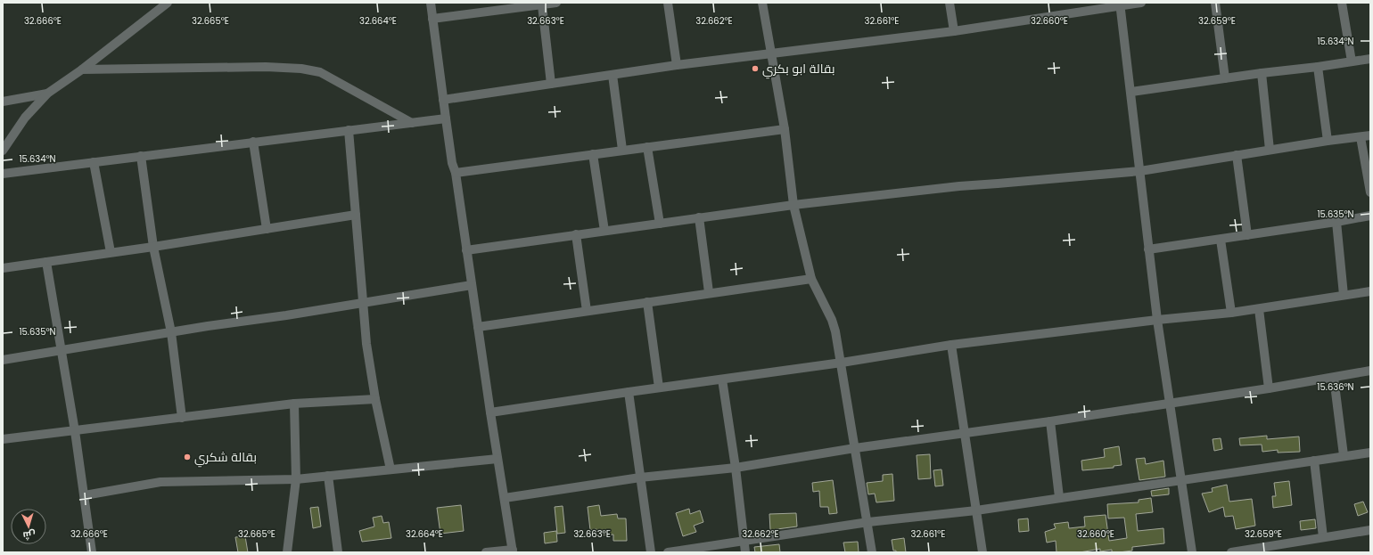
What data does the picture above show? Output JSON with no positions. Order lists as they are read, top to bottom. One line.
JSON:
{"places":["بقالة ابو بكري","بقالة شكري"],"north":"bottom","coordinates":["32.666°E","32.665°E","32.664°E","32.663°E","32.662°E","32.661°E","32.660°E","32.659°E","15.634°N","15.635°N","15.636°N"]}
